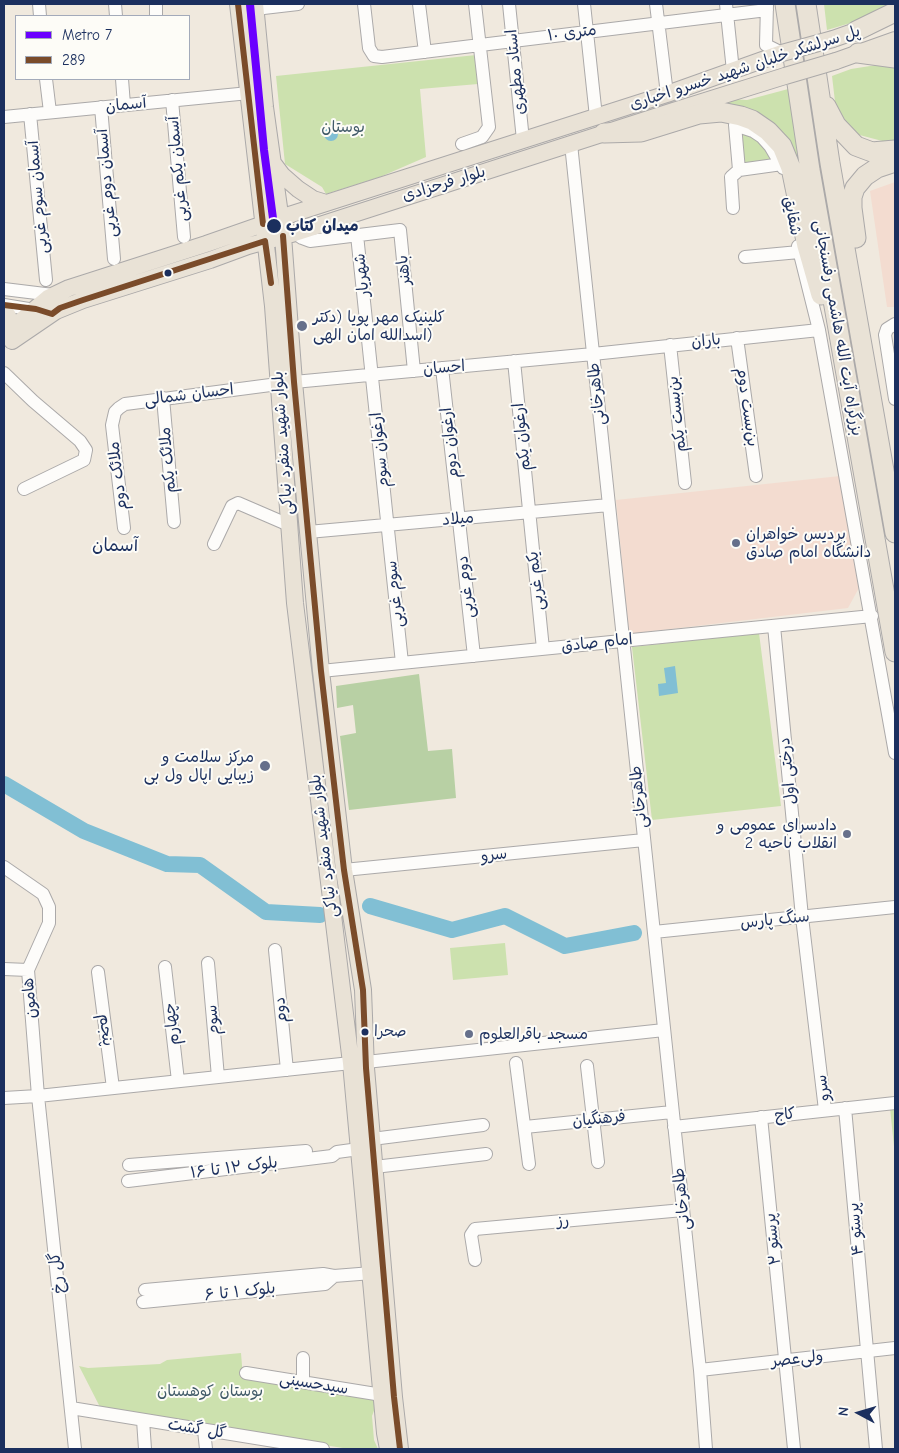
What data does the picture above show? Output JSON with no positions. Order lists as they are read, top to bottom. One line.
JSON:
{"streets":{"highway":["بزرگراه آیت الله هاشمی رفسنجانی"],"main road":["پل سرلشکر خلبان شهید خسرو اخباری","بلوار فرحزادی","بلوار شهید منفرد نیاکی"],"street":["۱۰ متری","استاد مطهری","آسمان","آسمان یکم غربی","آسمان دوم غربی","آسمان سوم غربی","شقایق","باهنر","شهریار","باران","احسان","طاهرخانی","احسان شمالی","بن‌بست دوم","بن‌بست یکم","ارغوان یکم","ارغوان دوم","ارغوان سوم","ملائک یکم","ملائک دوم","میلاد","یکم غربی","دوم غربی","سوم غربی","امام صادق","درختی اول","سرو","سنگ پارس","هامون","دوم","سوم","چهارم","پنجم","کاج","فرهنگیان","بلوک ۱۲ تا ۱۶","رز","پرستو ۴","پرستو ۲","گل رخ","ولی‌عصر","سیدحسینی","گل گشت"]},"crossings":[["۱۰ متری","استاد مطهری"],["پل سرلشکر خلبان شهید خسرو اخباری","بلوار فرحزادی"],["استاد مطهری","بلوار فرحزادی"],["آسمان","آسمان یکم غربی"],["آسمان","آسمان دوم غربی"],["آسمان","آسمان سوم غربی"],["آسمان","بلوار شهید منفرد نیاکی"],["بلوار فرحزادی","طاهرخانی"],["بلوار فرحزادی","بلوار شهید منفرد نیاکی"],["شقایق","باران"],["شقایق","امام صادق"],["باهنر","شهریار"],["باهنر","احسان"],["شهریار","احسان"],["شهریار","ارغوان سوم"],["باران","احسان"],["باران","طاهرخانی"],["باران","بن‌بست دوم"],["باران","بن‌بست یکم"],["احسان","طاهرخانی"],["احسان","احسان شمالی"],["احسان","ارغوان یکم"],["احسان","بلوار شهید منفرد نیاکی"],["احسان","ارغوان دوم"],["احسان","ارغوان سوم"],["طاهرخانی","میلاد"],["طاهرخانی","امام صادق"],["طاهرخانی","سرو"],["طاهرخانی","سنگ پارس"],["طاهرخانی","کاج"],["طاهرخانی","فرهنگیان"],["طاهرخانی","رز"],["طاهرخانی","ولی‌عصر"],["احسان شمالی","بلوار شهید منفرد نیاکی"],["احسان شمالی","ملائک یکم"],["احسان شمالی","ملائک دوم"],["ارغوان یکم","میلاد"],["ارغوان یکم","یکم غربی"],["بلوار شهید منفرد نیاکی","میلاد"],["بلوار شهید منفرد نیاکی","امام صادق"],["بلوار شهید منفرد نیاکی","سرو"],["بلوار شهید منفرد نیاکی","سیدحسینی"],["ارغوان دوم","میلاد"],["ارغوان دوم","دوم غربی"],["ارغوان سوم","میلاد"],["ارغوان سوم","سوم غربی"],["میلاد","یکم غربی"],["میلاد","دوم غربی"],["میلاد","سوم غربی"],["یکم غربی","امام صادق"],["دوم غربی","امام صادق"],["سوم غربی","امام صادق"],["امام صادق","درختی اول"],["درختی اول","سرو"],["درختی اول","سنگ پارس"],["سرو","سنگ پارس"],["سرو","کاج"],["هامون","گل رخ"],["کاج","پرستو ۴"],["کاج","پرستو ۲"],["پرستو ۴","ولی‌عصر"],["پرستو ۲","ولی‌عصر"],["گل رخ","گل گشت"]],"districts":["آسمان"],"parks":["بوستان","بوستان کوهستان"],"places":["میدان کتاب","کلینیک مهر پویا (دکتر اسدالله امان الهی)","پردیس خواهران دانشگاه امام صادق","مرکز سلامت و زیبایی اپال ول بی","دادسرای عمومی و انقلاب ناحیه 2","صحرا","مسجد باقرالعلوم"],"lines":["metro line 7","transit line 289"],"legend":["Metro 7","289"],"north":"left"}
